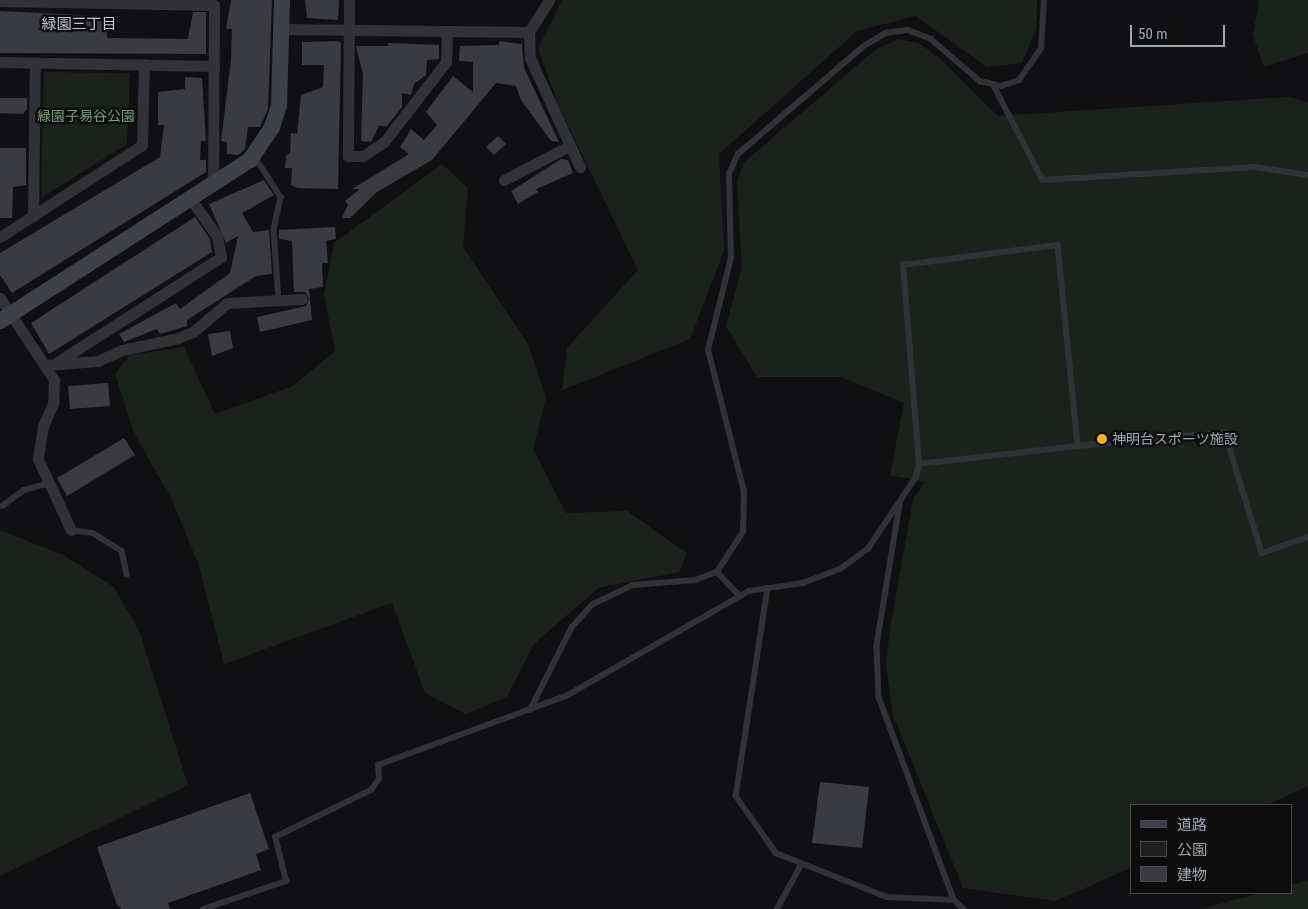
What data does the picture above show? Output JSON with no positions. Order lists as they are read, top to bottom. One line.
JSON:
{"districts":["緑園三丁目"],"parks":["緑園子易谷公園"],"places":["神明台スポーツ施設"],"legend":["道路","公園","建物"],"scale_bar":"50 m"}
